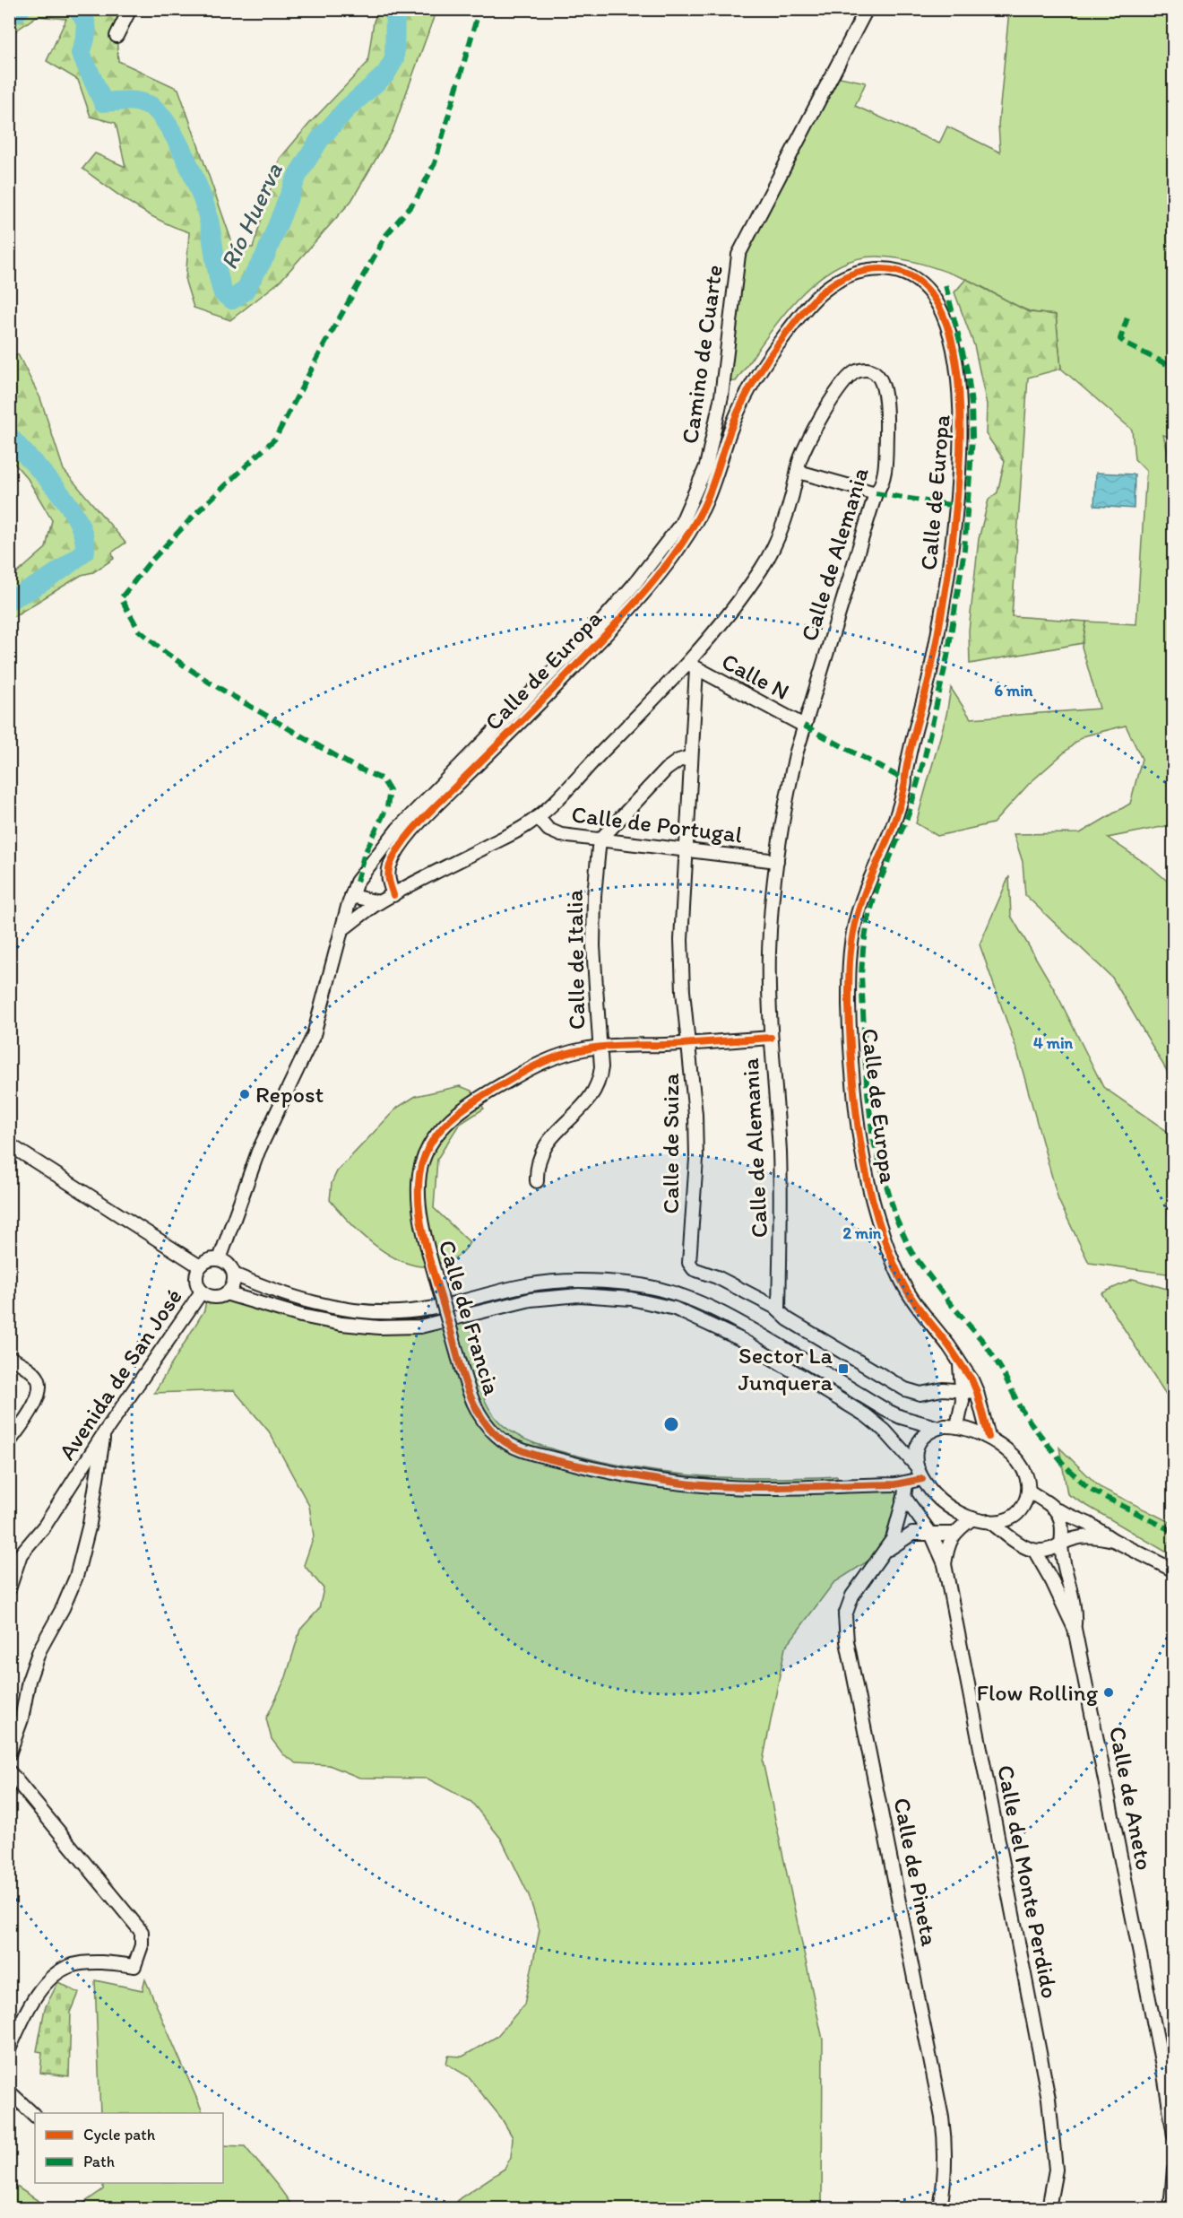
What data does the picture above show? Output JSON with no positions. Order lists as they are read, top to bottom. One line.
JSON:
{"streets":{"street":["Camino de Cuarte","Calle de Europa","Calle de Alemania","Calle N","Calle de Portugal","Calle de Italia","Calle de Suiza","Calle de Francia","Avenida de San José","Calle de Aneto","Calle de Pineta","Calle del Monte Perdido"]},"crossings":[["Camino de Cuarte","Calle de Alemania"],["Camino de Cuarte","Avenida de San José"],["Calle de Europa","Calle de Alemania"],["Calle de Europa","Calle de Suiza"],["Calle de Europa","Calle de Francia"],["Calle de Alemania","Calle N"],["Calle de Alemania","Calle de Portugal"],["Calle de Alemania","Calle de Suiza"],["Calle de Alemania","Calle de Francia"],["Calle N","Calle de Suiza"],["Calle de Portugal","Calle de Italia"],["Calle de Portugal","Calle de Suiza"],["Calle de Italia","Calle de Francia"],["Calle de Suiza","Calle de Francia"],["Calle de Francia","Calle de Pineta"],["Calle de Pineta","Calle del Monte Perdido"]],"water":["Río Huerva"],"places":{"other":["Repost","Flow Rolling"],"transit":["Sector La Junquera"]},"legend":["Cycle path","Path"],"rings":["6 min","4 min","2 min"]}
